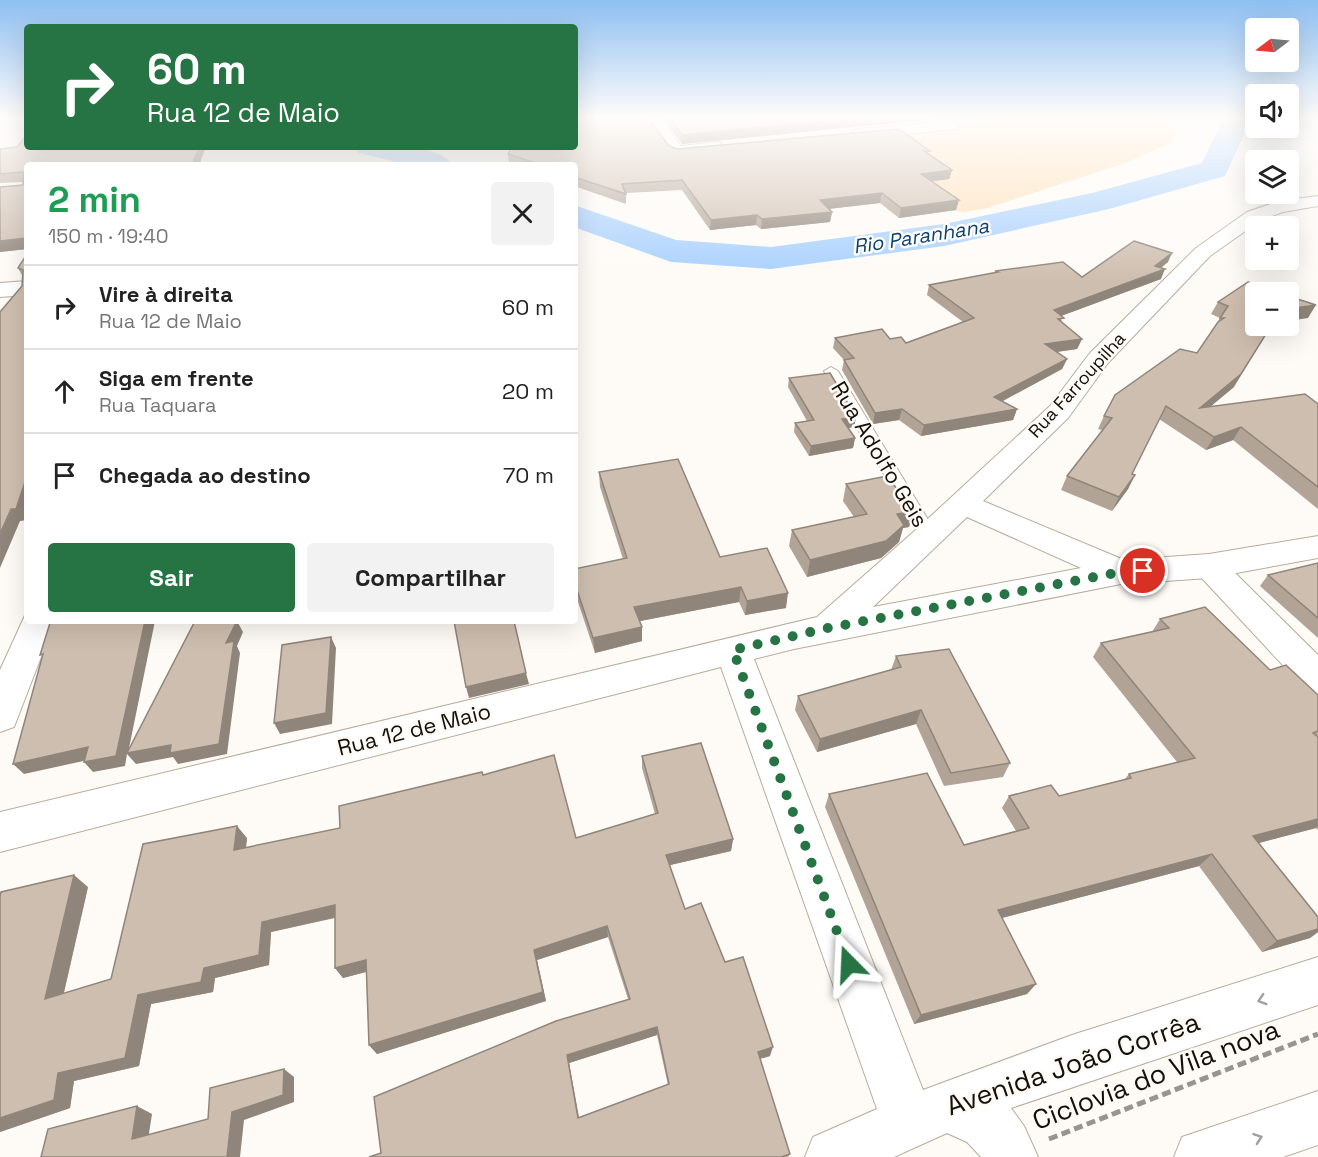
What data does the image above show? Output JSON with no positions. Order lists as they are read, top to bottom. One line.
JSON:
{"streets":{"street":["Rua Farroupilha","Rua 12 de Maio","Avenida João Corrêa"],"lane":["Rua Adolfo Geis"],"path":["Ciclovia do Vila nova"]},"crossings":[["Rua Farroupilha","Rua Adolfo Geis"],["Rua Farroupilha","Rua 12 de Maio"]],"one_way":["Avenida João Corrêa"],"water":["Rio Paranhana"],"north":"left","page":{"map_buttons":["+","−"],"turn":["60 m","Rua 12 de Maio"],"heading":["2 min","150 m · 19:40"],"list":[{"name":"Vire à direita","note":"Rua 12 de Maio","value":"60 m"},{"name":"Siga em frente","note":"Rua Taquara","value":"20 m"},{"name":"Chegada ao destino","value":"70 m"}],"buttons":["Sair","Compartilhar"]}}
